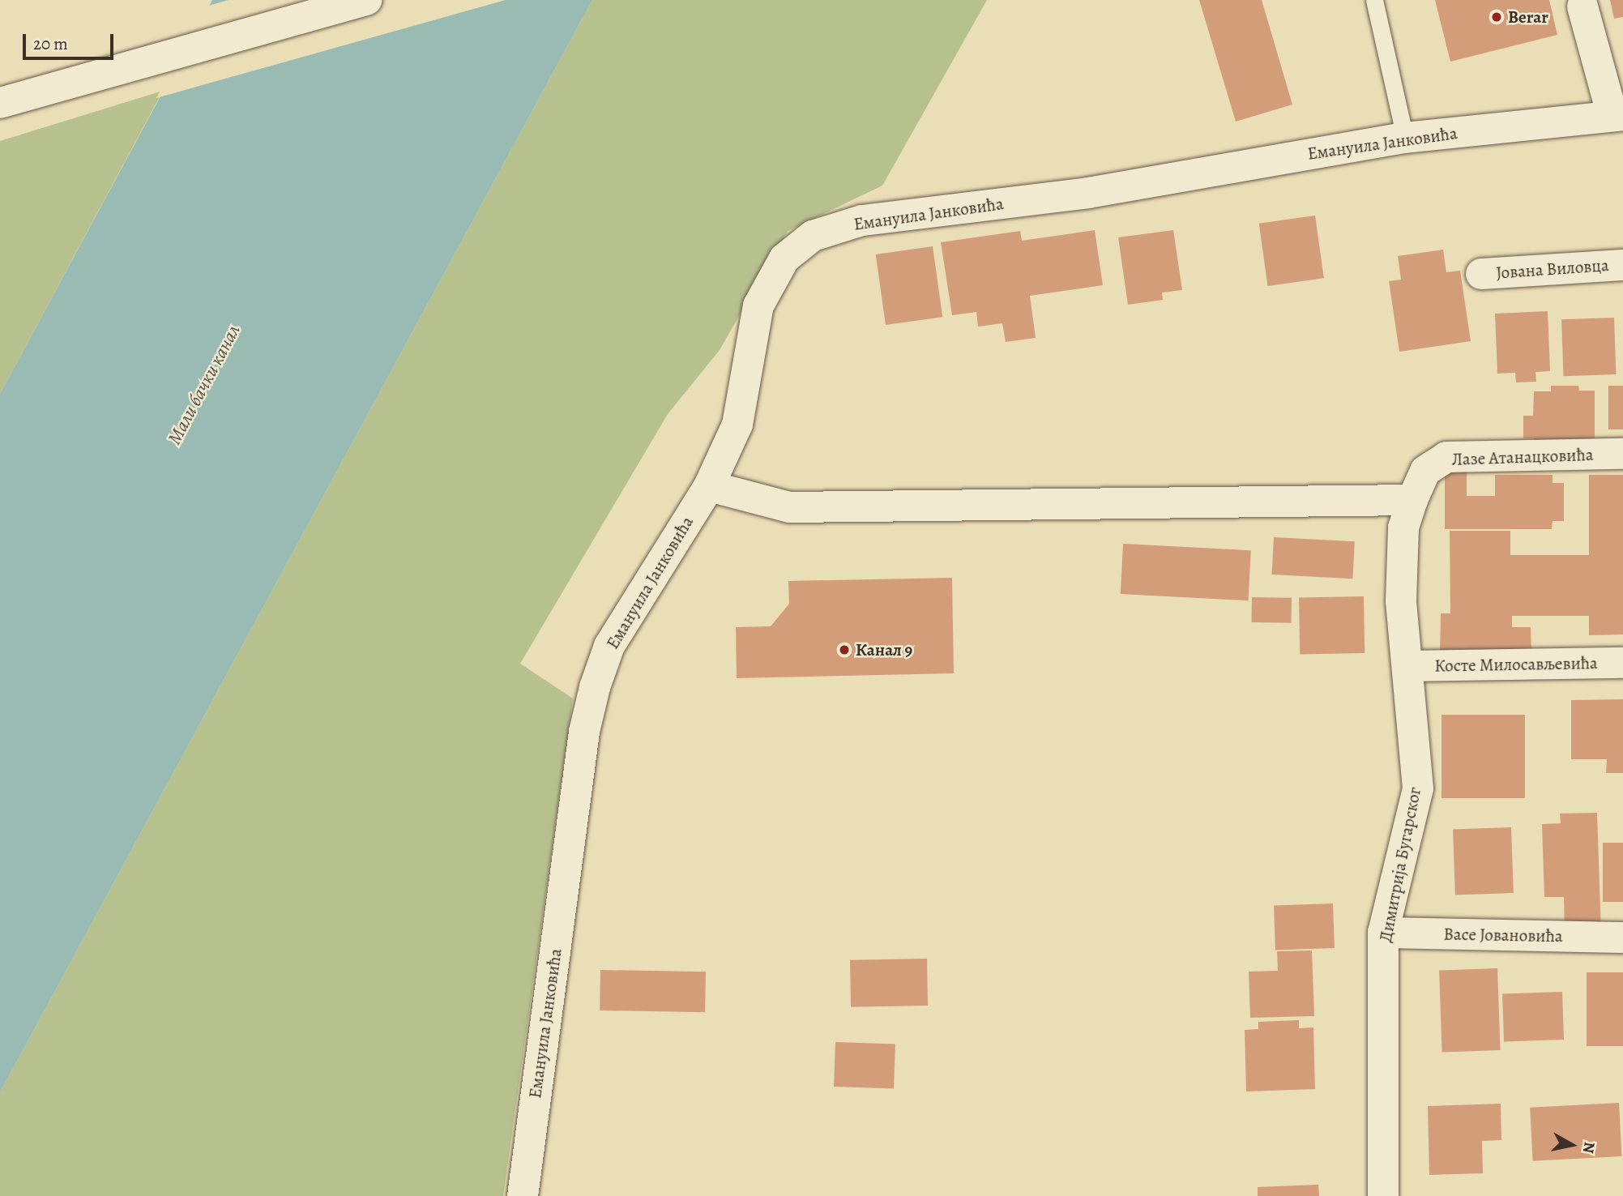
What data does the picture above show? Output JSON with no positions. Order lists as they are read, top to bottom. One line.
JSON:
{"streets":{"street":["Емануила Јанковића","Јована Виловца","Лазе Атанацковића","Косте Милосављевића","Димитрија Бугарског","Васе Јовановића"]},"crossings":[["Лазе Атанацковића","Димитрија Бугарског"],["Косте Милосављевића","Димитрија Бугарског"],["Димитрија Бугарског","Васе Јовановића"]],"water":["Мали бачки канал"],"places":["Berar","Канал 9"],"scale_bar":"20 m","north":"right"}
